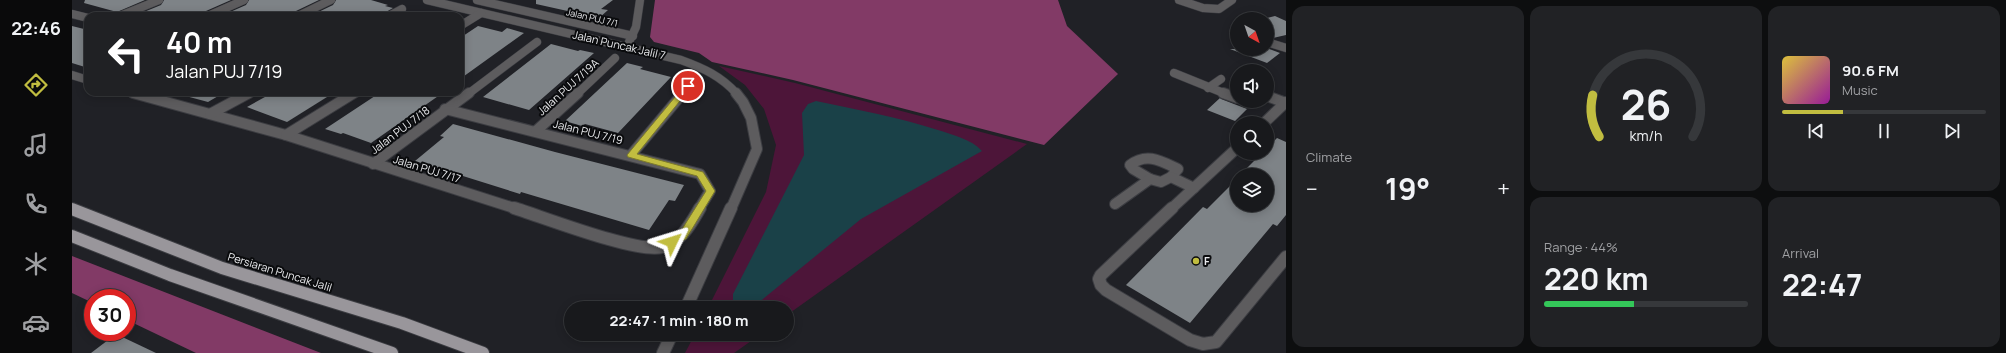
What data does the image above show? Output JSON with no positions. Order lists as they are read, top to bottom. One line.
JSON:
{"streets":{"main road":["Persiaran Puncak Jalil"],"street":["Jalan PUJ 7/1","Jalan Puncak Jalil 7","Jalan PUJ 7/19A","Jalan PUJ 7/18","Jalan PUJ 7/19","Jalan PUJ 7/17"]},"crossings":[["Jalan PUJ 7/19A","Jalan PUJ 7/19"],["Jalan PUJ 7/18","Jalan PUJ 7/19"],["Jalan PUJ 7/18","Jalan PUJ 7/17"],["Jalan PUJ 7/19","Jalan PUJ 7/17"]],"places":["F"],"north":"bottom right","page":{"tabs":"22:46","tile":["Climate",["Range · 44%","220 km"],["Arrival","22:47"]],"turn":["40 m","Jalan PUJ 7/19"],"song":["90.6 FM","Music"],"heat":["−","19°","+"],"limit":"30","trip":"22:47 · 1 min · 180 m","gauge":["26","km/h"]}}
